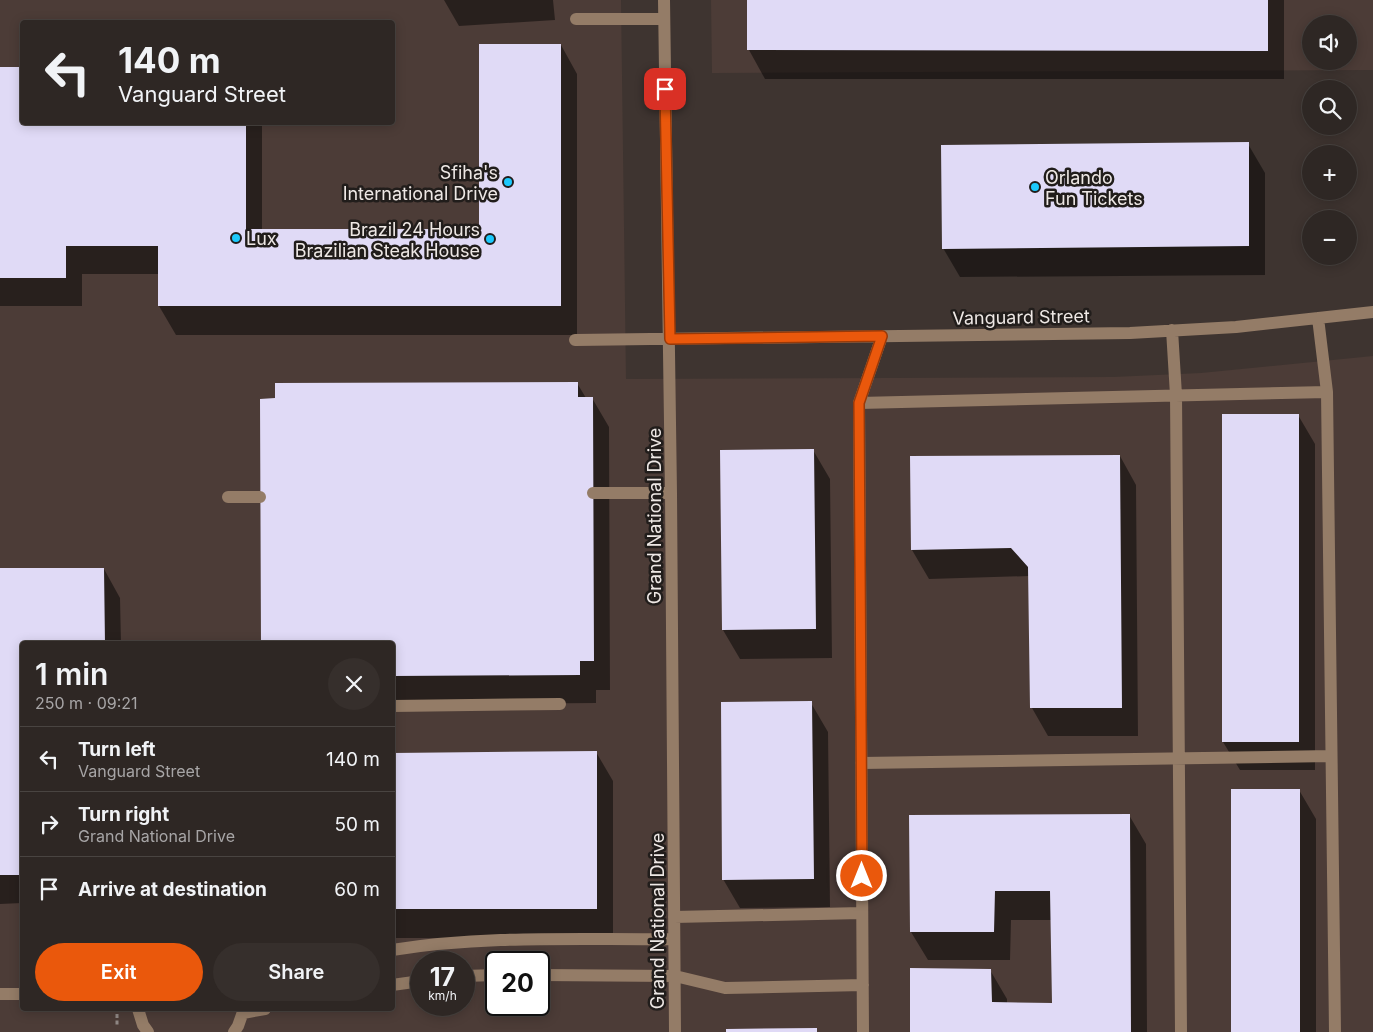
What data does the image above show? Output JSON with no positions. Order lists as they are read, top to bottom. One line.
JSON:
{"streets":{"street":["Vanguard Street","Grand National Drive"]},"crossings":[["Vanguard Street","Grand National Drive"]],"places":["Sfiha's International Drive","Orlando Fun Tickets","Lux","Brazil 24 Hours Brazilian Steak House"],"page":{"map_buttons":["+","−"],"turn":["140 m","Vanguard Street"],"heading":["1 min","250 m · 09:21"],"list":[{"name":"Turn left","note":"Vanguard Street","value":"140 m"},{"name":"Turn right","note":"Grand National Drive","value":"50 m"},{"name":"Arrive at destination","value":"60 m"}],"buttons":["Exit","Share"],"speed":"17 km/h","limit":"20"}}
